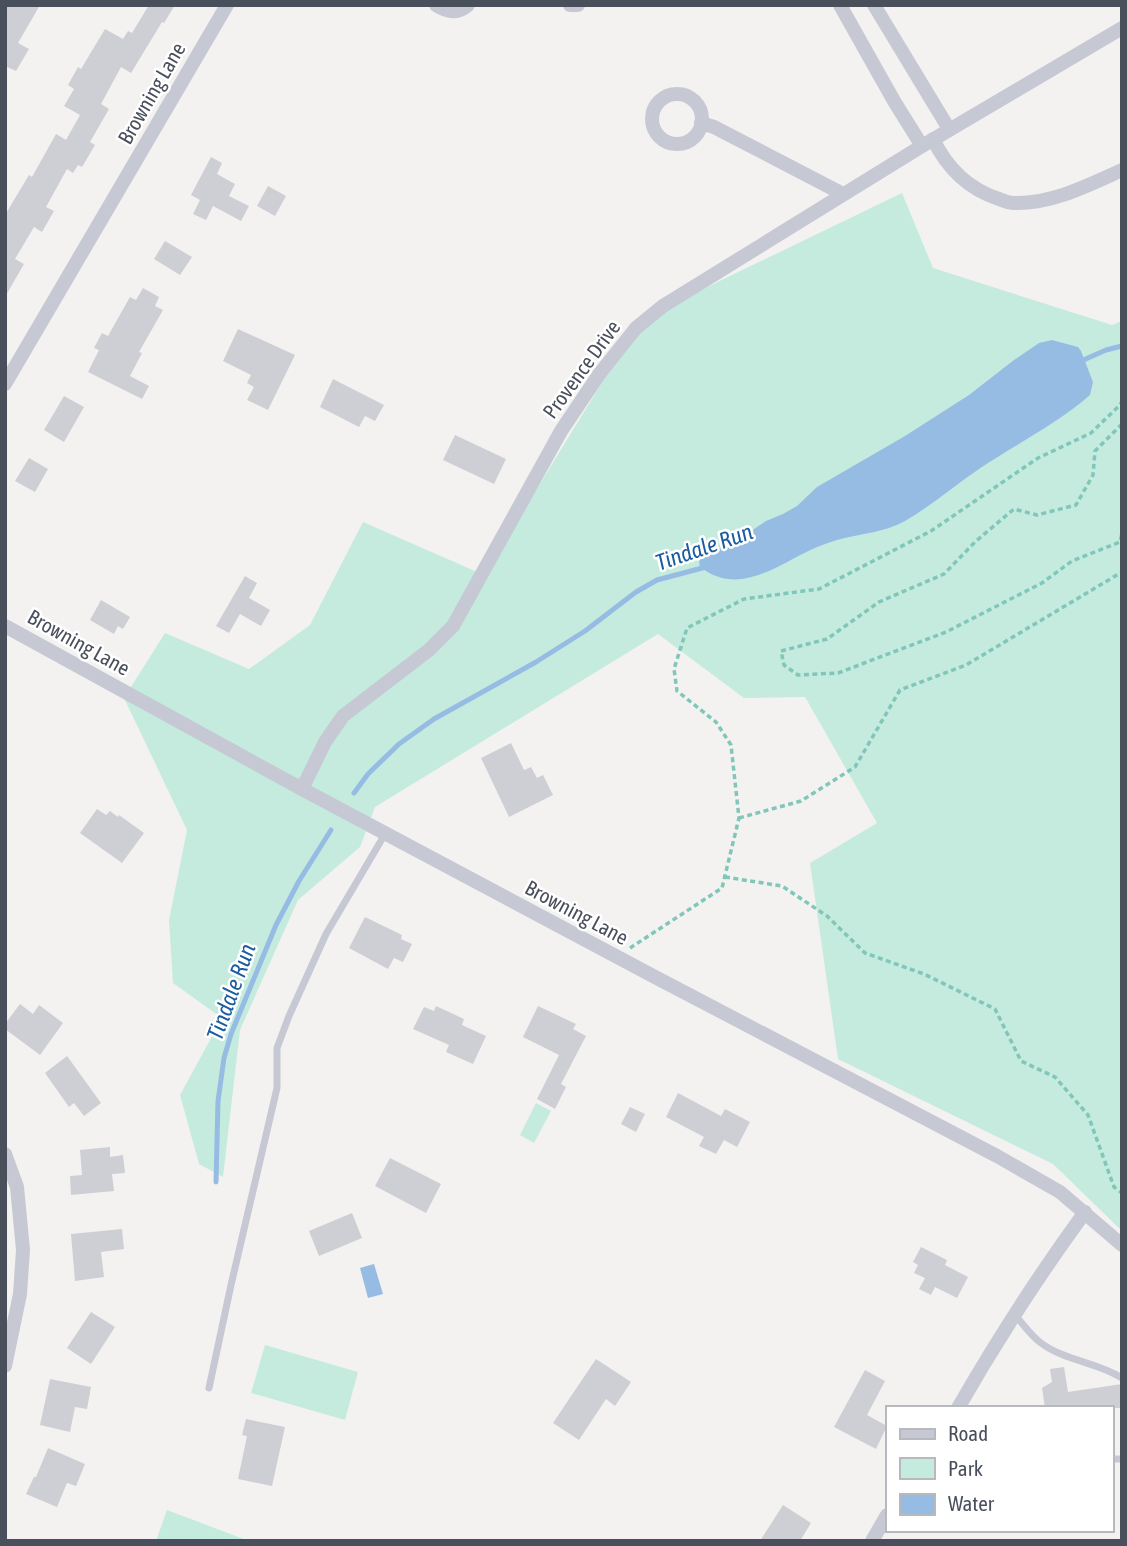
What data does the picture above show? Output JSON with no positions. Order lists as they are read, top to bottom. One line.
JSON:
{"streets":{"street":["Browning Lane","Provence Drive"]},"crossings":[["Browning Lane","Provence Drive"]],"water":["Tindale Run"],"legend":["Road","Park","Water"]}
